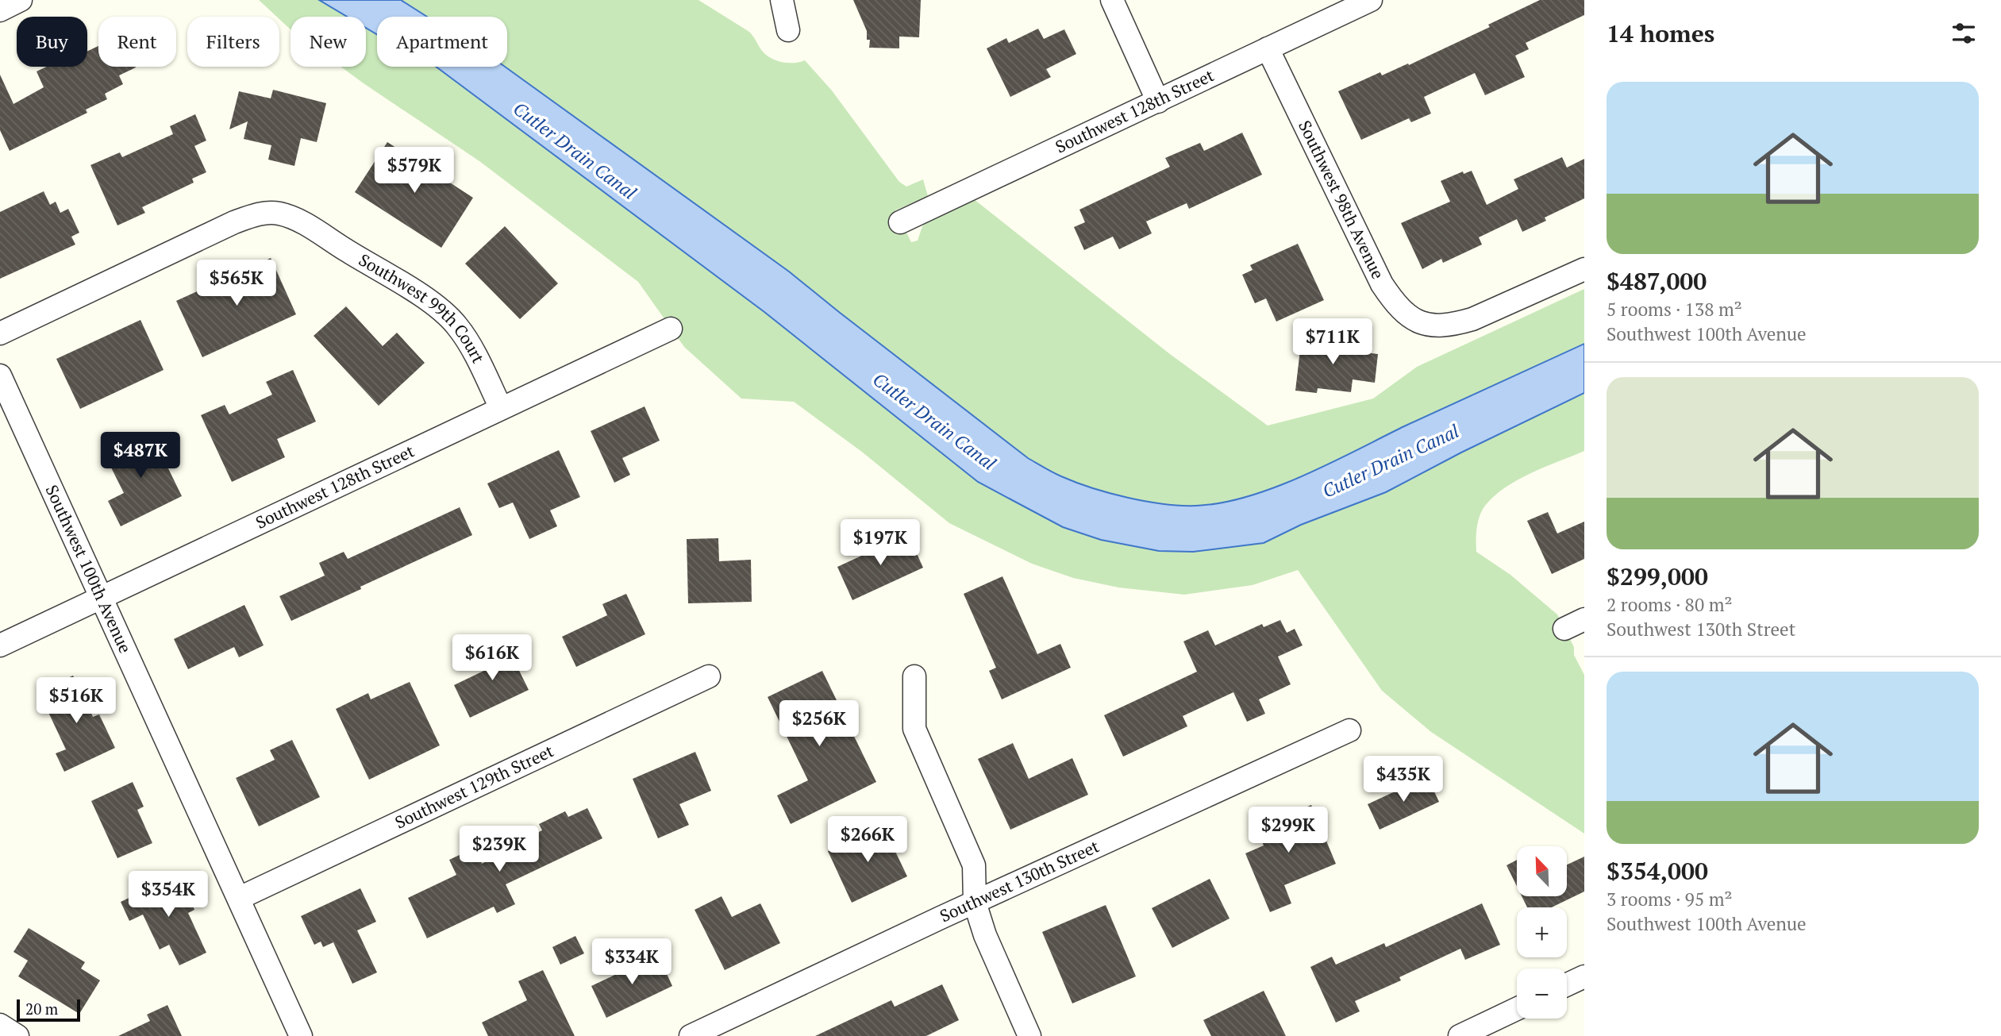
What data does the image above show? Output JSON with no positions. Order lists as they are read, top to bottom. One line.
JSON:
{"streets":{"street":["Southwest 128th Street","Southwest 98th Avenue","Southwest 99th Court","Southwest 100th Avenue","Southwest 129th Street","Southwest 130th Street"]},"crossings":[["Southwest 128th Street","Southwest 98th Avenue"],["Southwest 128th Street","Southwest 99th Court"],["Southwest 128th Street","Southwest 100th Avenue"],["Southwest 100th Avenue","Southwest 129th Street"]],"water":["Cutler Drain Canal"],"scale_bar":"20 m","north":"top left","page":{"heading":"14 homes","chip":["Buy","Rent","Filters","New","Apartment"],"list":[{"name":"$487,000","note":"5 rooms · 138 m² · Southwest 100th Avenue"},{"name":"$299,000","note":"2 rooms · 80 m² · Southwest 130th Street"},{"name":"$354,000","note":"3 rooms · 95 m² · Southwest 100th Avenue"}],"price":["$579K","$565K","$711K","$487K","$197K","$616K","$516K","$256K","$435K","$299K","$266K","$239K","$354K","$334K"],"map_buttons":["+","−"],"scale":"20 m"}}
